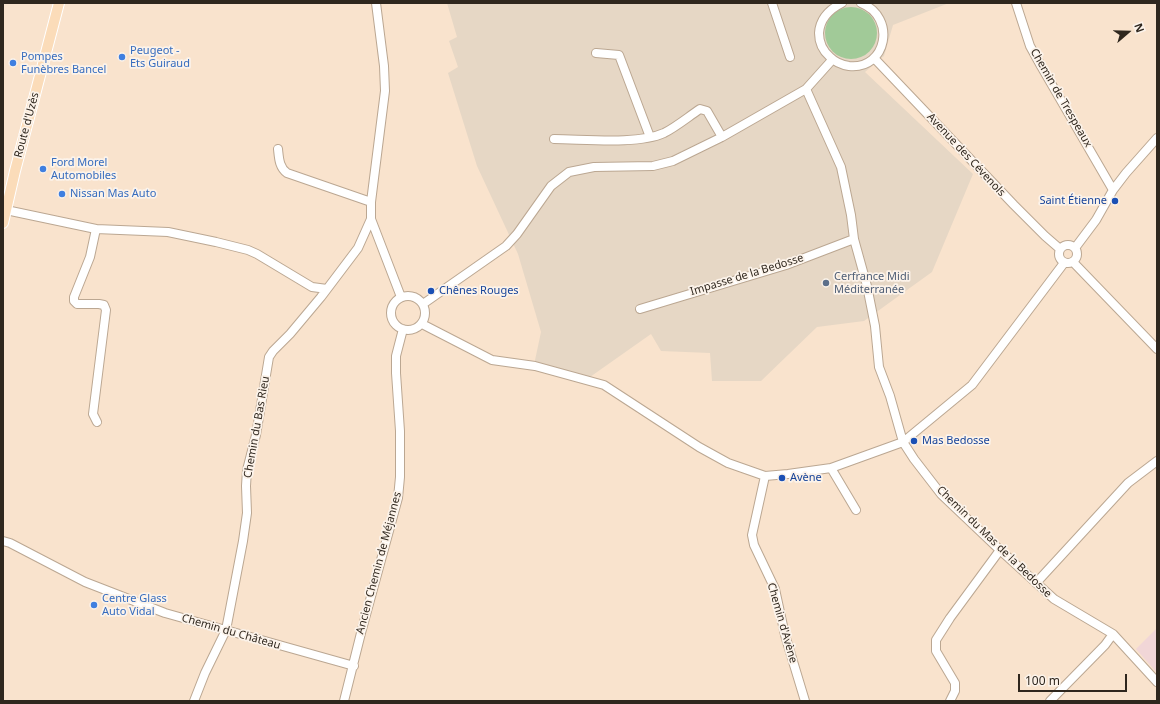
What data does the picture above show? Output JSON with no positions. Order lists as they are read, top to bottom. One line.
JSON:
{"streets":{"main road":["Route d'Uzès"],"street":["Chemin de Trespeaux","Avenue des Cévenols","Impasse de la Bedosse","Chemin du Bas Rieu","Chemin du Mas de la Bedosse","Ancien Chemin de Méjannes","Chemin d'Avène","Chemin du Château"]},"crossings":[["Impasse de la Bedosse","Chemin du Mas de la Bedosse"],["Chemin du Bas Rieu","Chemin du Château"],["Ancien Chemin de Méjannes","Chemin du Château"]],"places":["Peugeot - Ets Guiraud","Pompes Funèbres Bancel","Ford Morel Automobiles","Nissan Mas Auto","Saint Étienne","Cerfrance Midi Méditerranée","Chênes Rouges","Mas Bedosse","Avène","Centre Glass Auto Vidal"],"scale_bar":"100 m","north":"right"}
